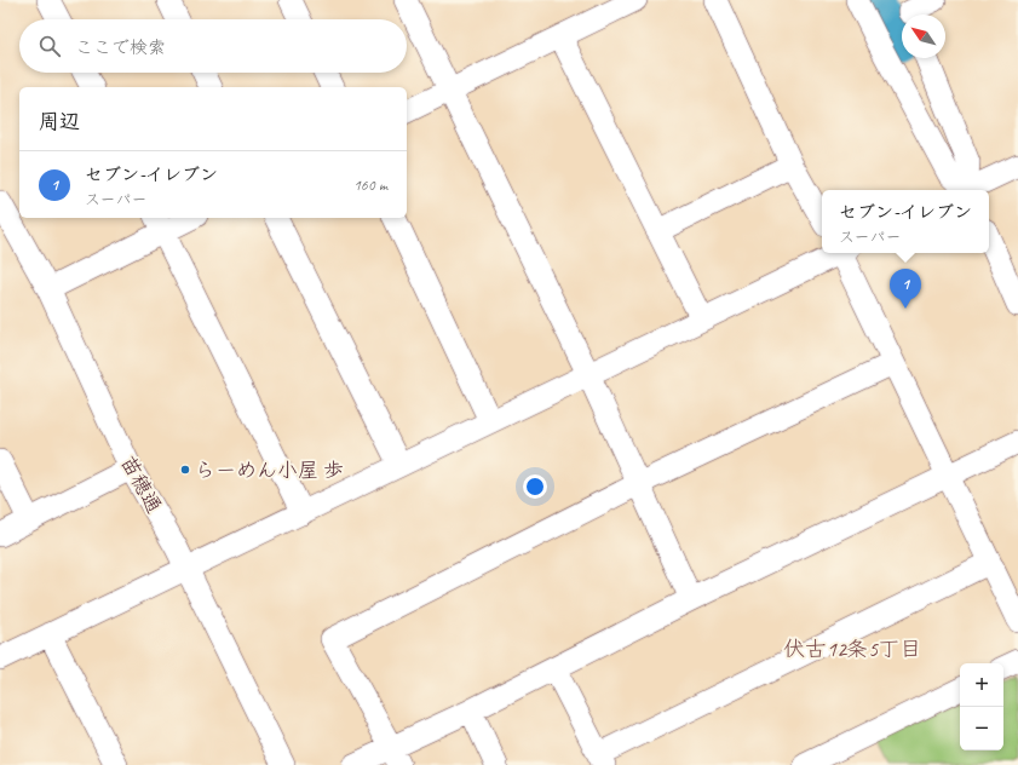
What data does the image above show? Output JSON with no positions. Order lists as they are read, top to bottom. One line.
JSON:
{"streets":{"street":["苗穂通"]},"districts":["伏古12条5丁目"],"places":["らーめん小屋 歩"],"north":"top left","page":{"search":"ここで検索","heading":"周辺","list":[{"mark":"1","name":"セブン-イレブン","note":"スーパー","value":"160 m"}],"popup":["セブン-イレブン","スーパー"],"pins":"1","map_buttons":["+","−"]}}
